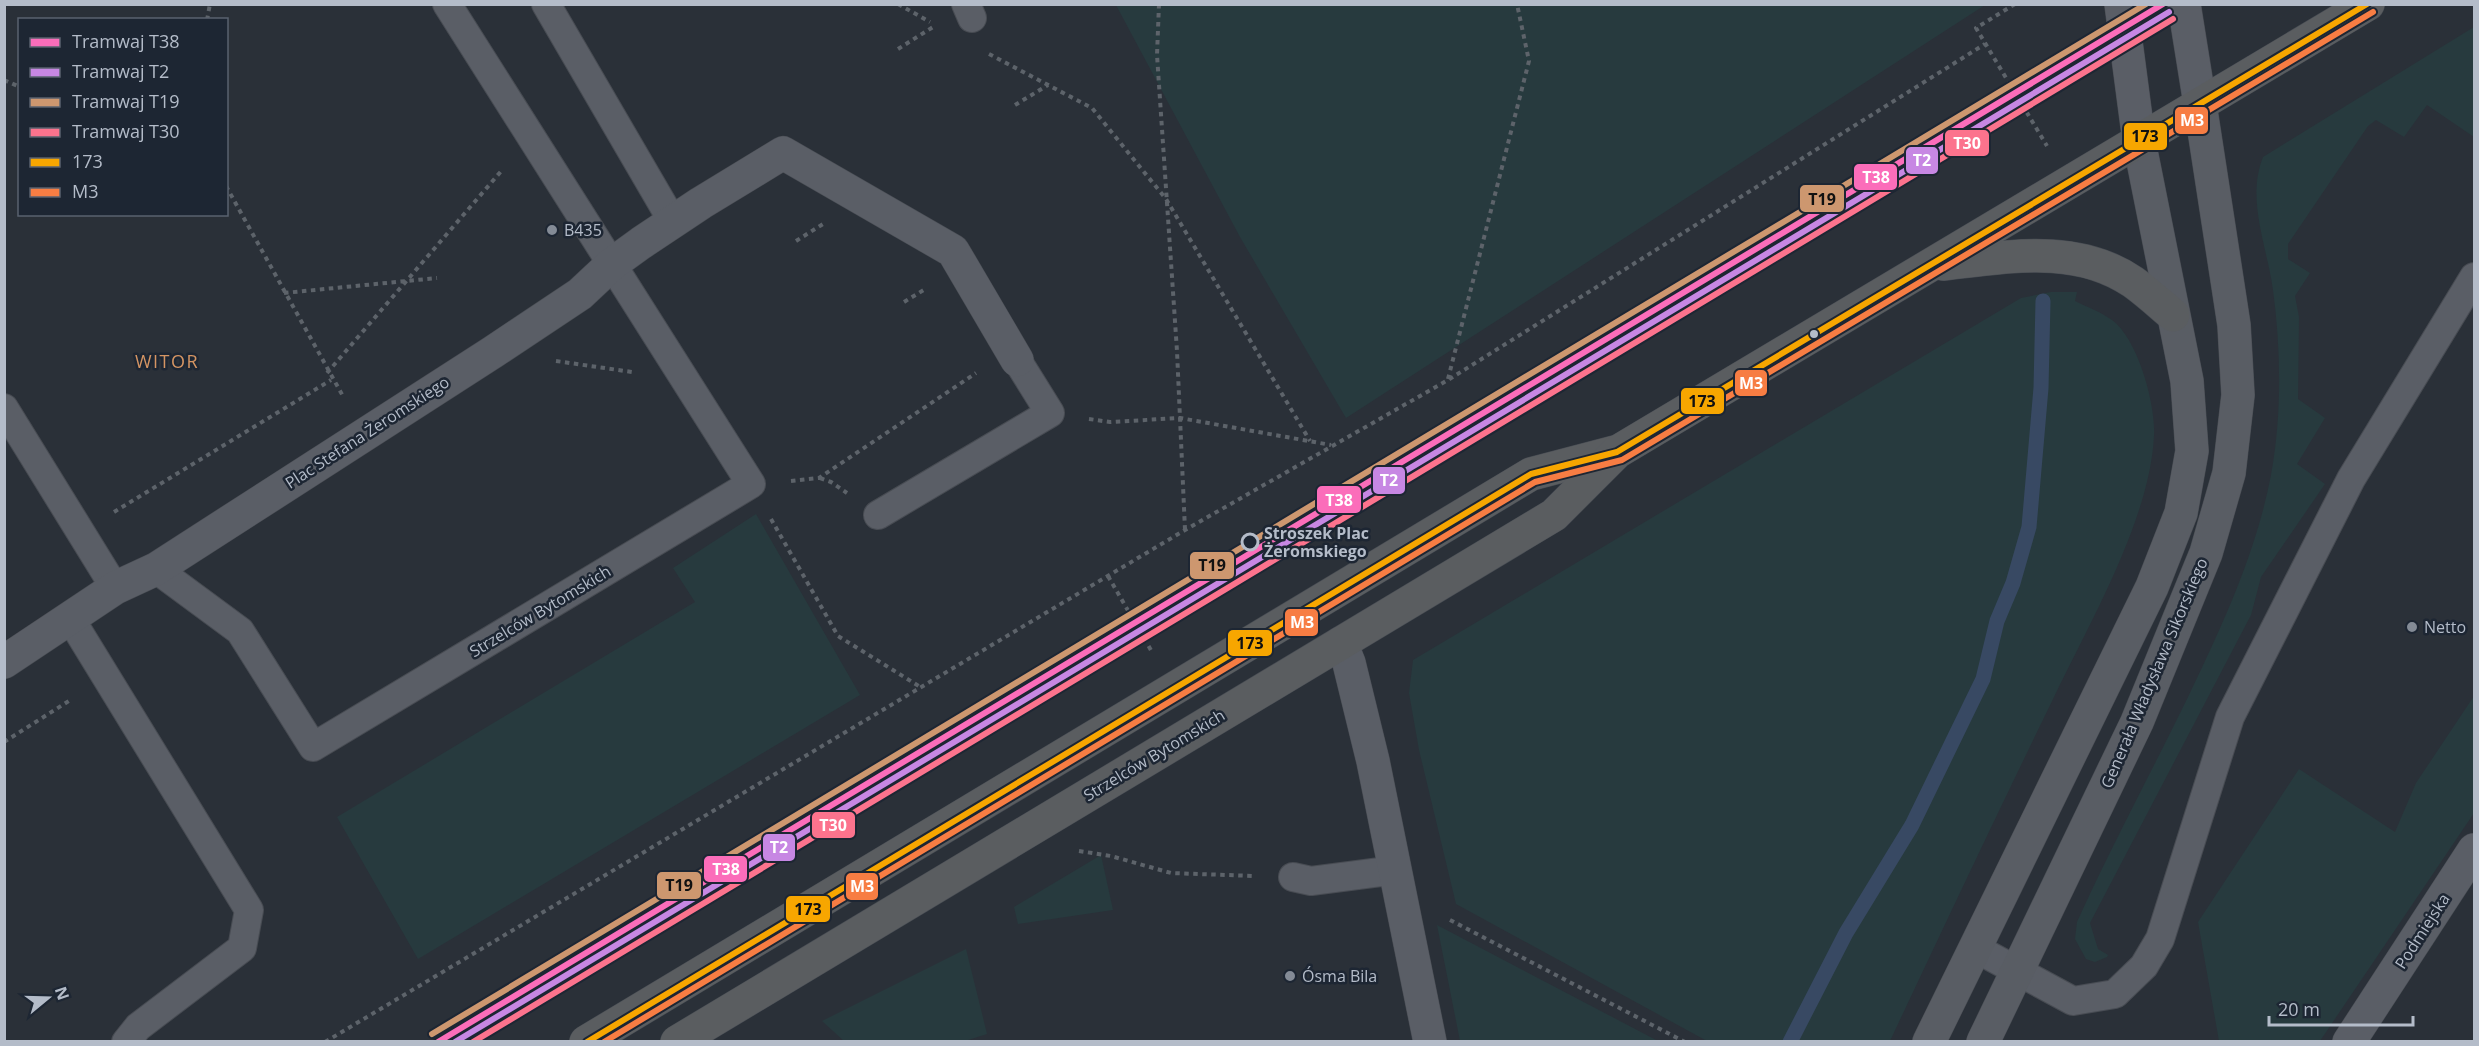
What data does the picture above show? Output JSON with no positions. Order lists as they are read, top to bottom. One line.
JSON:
{"streets":{"highway":["Strzelców Bytomskich"],"street":["Plac Stefana Żeromskiego","Generała Władysława Sikorskiego","Podmiejska"]},"crossings":[["Plac Stefana Żeromskiego","Strzelców Bytomskich"],["Strzelców Bytomskich","Generała Władysława Sikorskiego"]],"districts":["WITOR"],"places":["B435","Stroszek Plac Żeromskiego","Netto","Ósma Bila"],"lines":["tram line T38","tram line T19","transit line 173","tram line T2","transit line M3","tram line T30"],"legend":["Tramwaj T38","Tramwaj T2","Tramwaj T19","Tramwaj T30","173","M3"],"scale_bar":"20 m","north":"right"}
